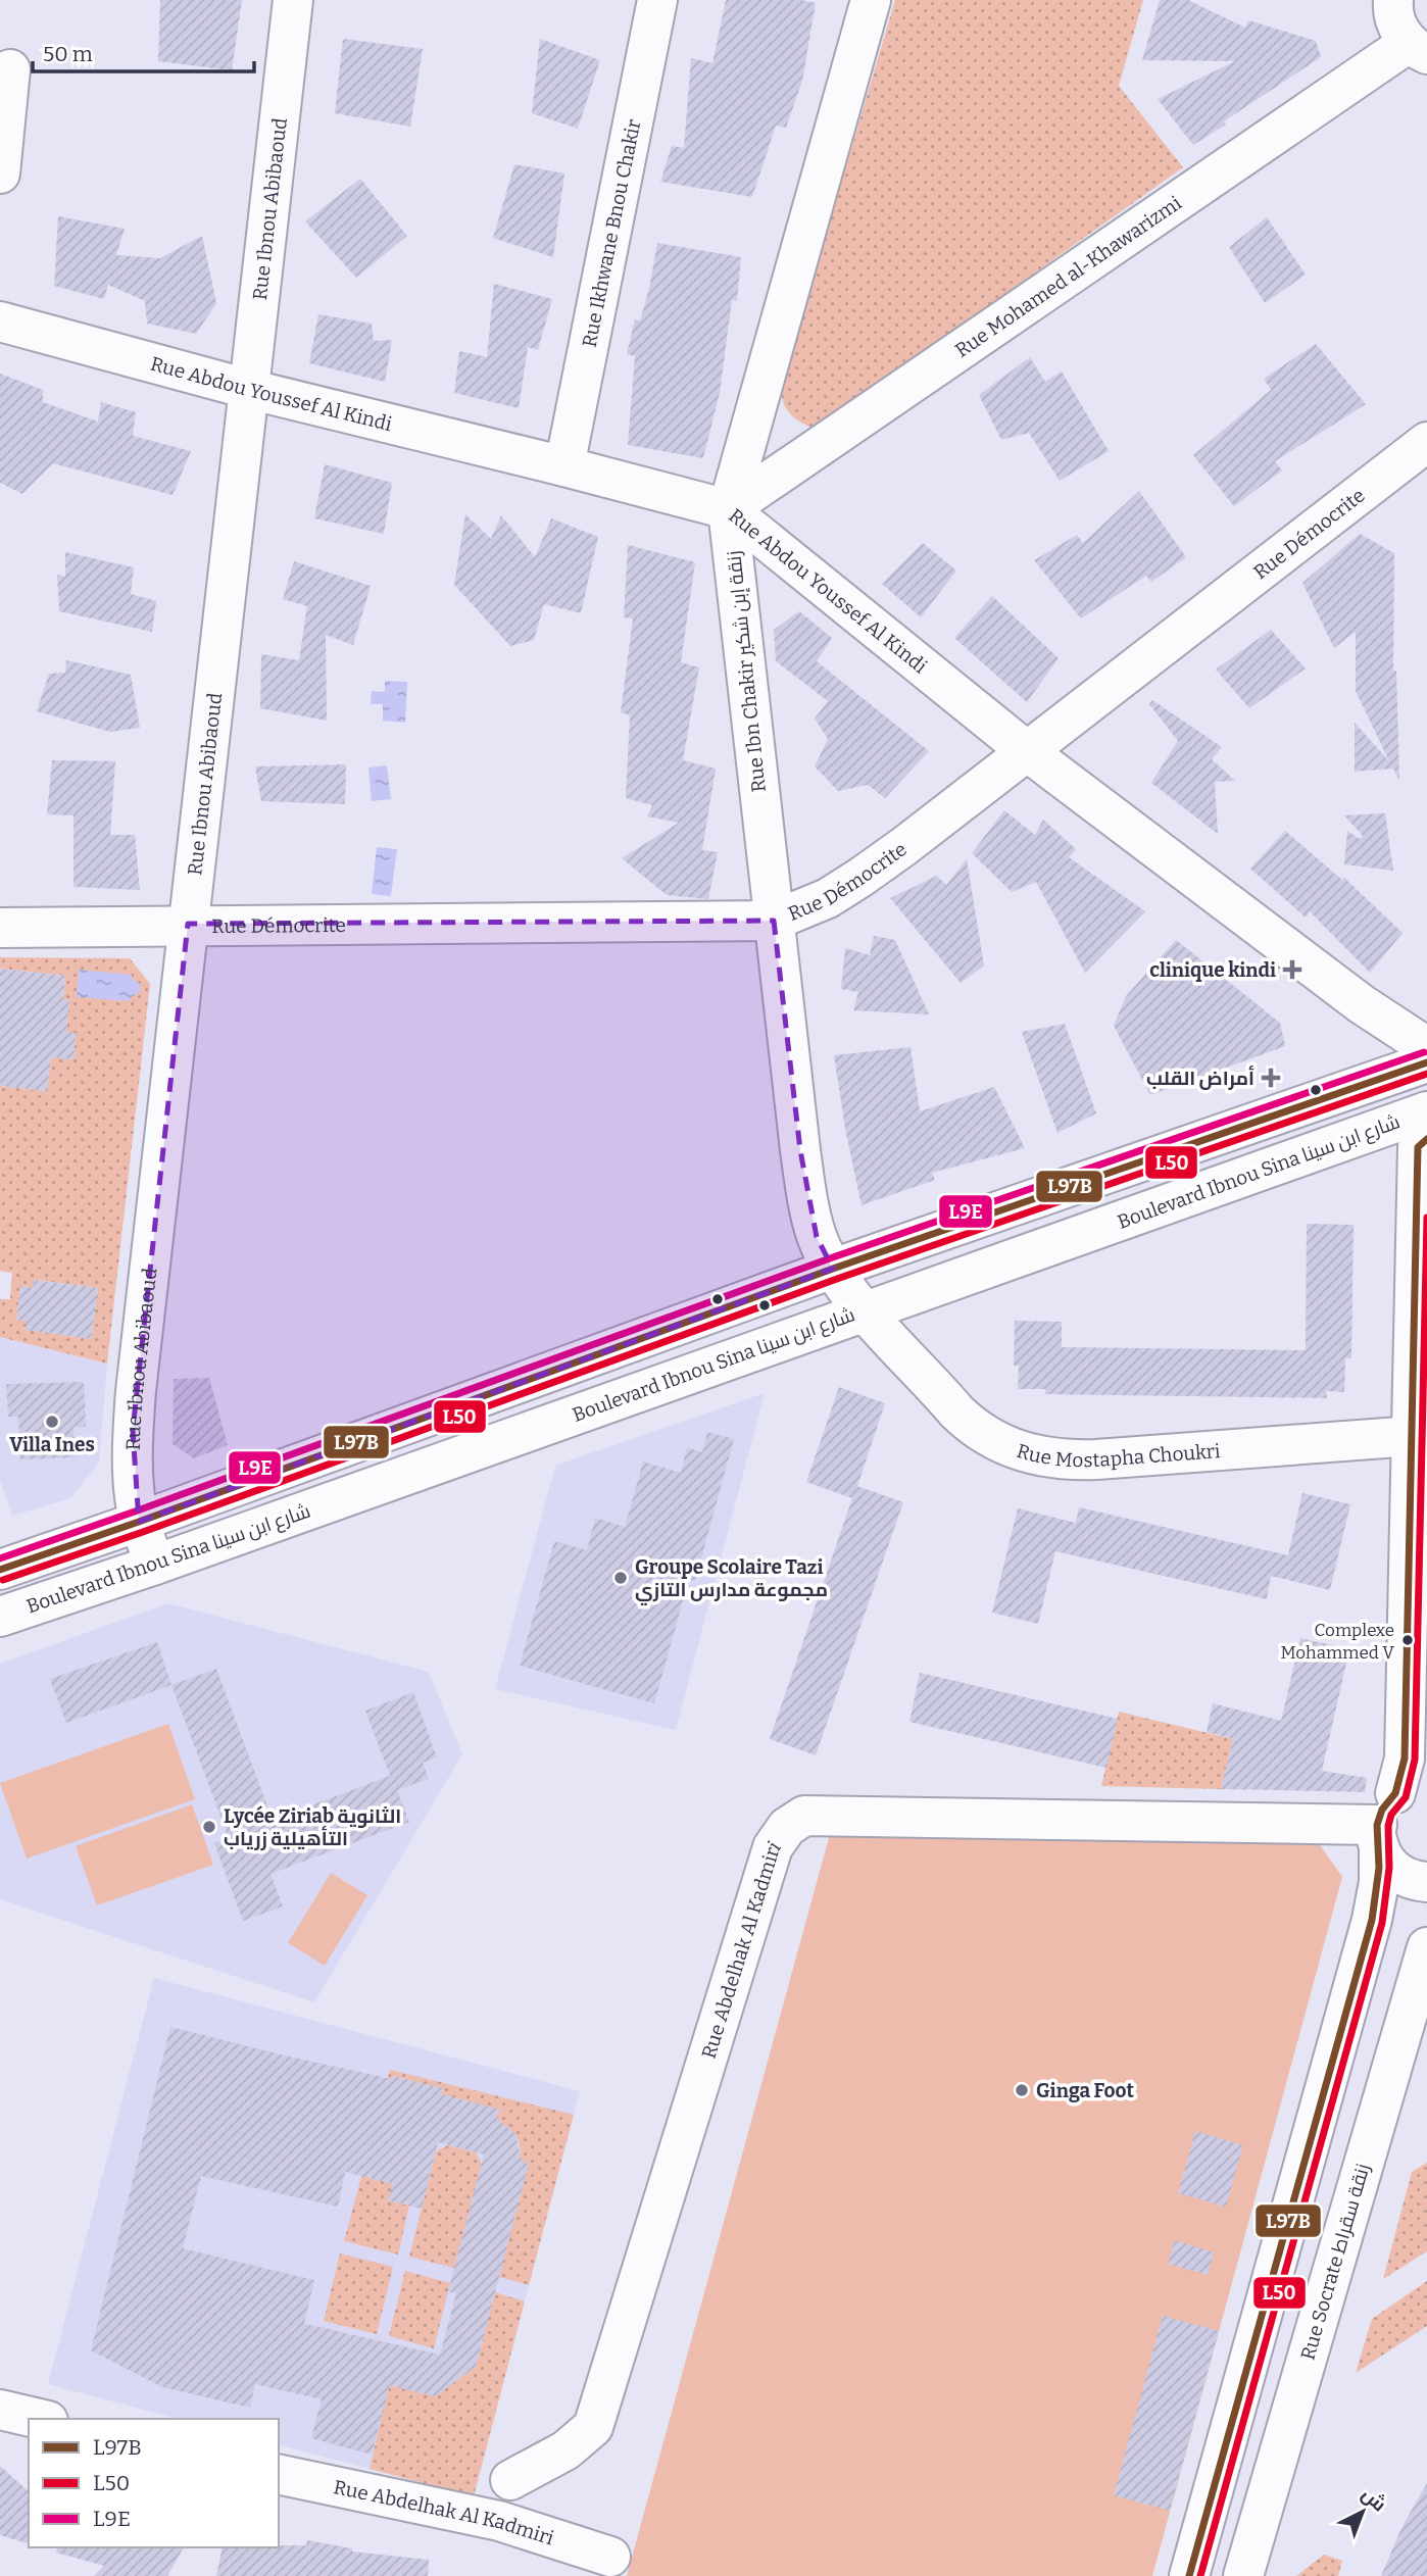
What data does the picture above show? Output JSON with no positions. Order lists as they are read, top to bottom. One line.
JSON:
{"streets":{"street":["Rue Ibnou Abibaoud","Rue Ikhwane Bnou Chakir","Rue Mohamed al-Khawarizmi","Rue Abdou Youssef Al Kindi","Rue Démocrite","Rue Ibn Chakir زنقة إبن شكير","Boulevard Ibnou Sina شارع ابن سينا","Rue Mostapha Choukri","Rue Abdelhak Al Kadmiri","Rue Socrate زنقة سقراط"]},"crossings":[["Rue Ibnou Abibaoud","Rue Abdou Youssef Al Kindi"],["Rue Ibnou Abibaoud","Rue Démocrite"],["Rue Ibnou Abibaoud","Boulevard Ibnou Sina شارع ابن سينا"],["Rue Ikhwane Bnou Chakir","Rue Abdou Youssef Al Kindi"],["Rue Mohamed al-Khawarizmi","Rue Abdou Youssef Al Kindi"],["Rue Mohamed al-Khawarizmi","Rue Ibn Chakir زنقة إبن شكير"],["Rue Abdou Youssef Al Kindi","Rue Démocrite"],["Rue Abdou Youssef Al Kindi","Rue Ibn Chakir زنقة إبن شكير"],["Rue Démocrite","Rue Ibn Chakir زنقة إبن شكير"],["Rue Ibn Chakir زنقة إبن شكير","Rue Mostapha Choukri"],["Boulevard Ibnou Sina شارع ابن سينا","Rue Mostapha Choukri"]],"places":{"health":["clinique kindi","أمراض القلب"],"other":["Villa Ines","Groupe Scolaire Tazi مجموعة مدارس التازي","Complexe Mohammed V","Lycée Ziriab الثانوية التأهيلية زرياب","Ginga Foot"]},"lines":["transit line L9E","transit line L97B","transit line L50"],"legend":["L97B","L50","L9E"],"scale_bar":"50 m","north":"top right"}
